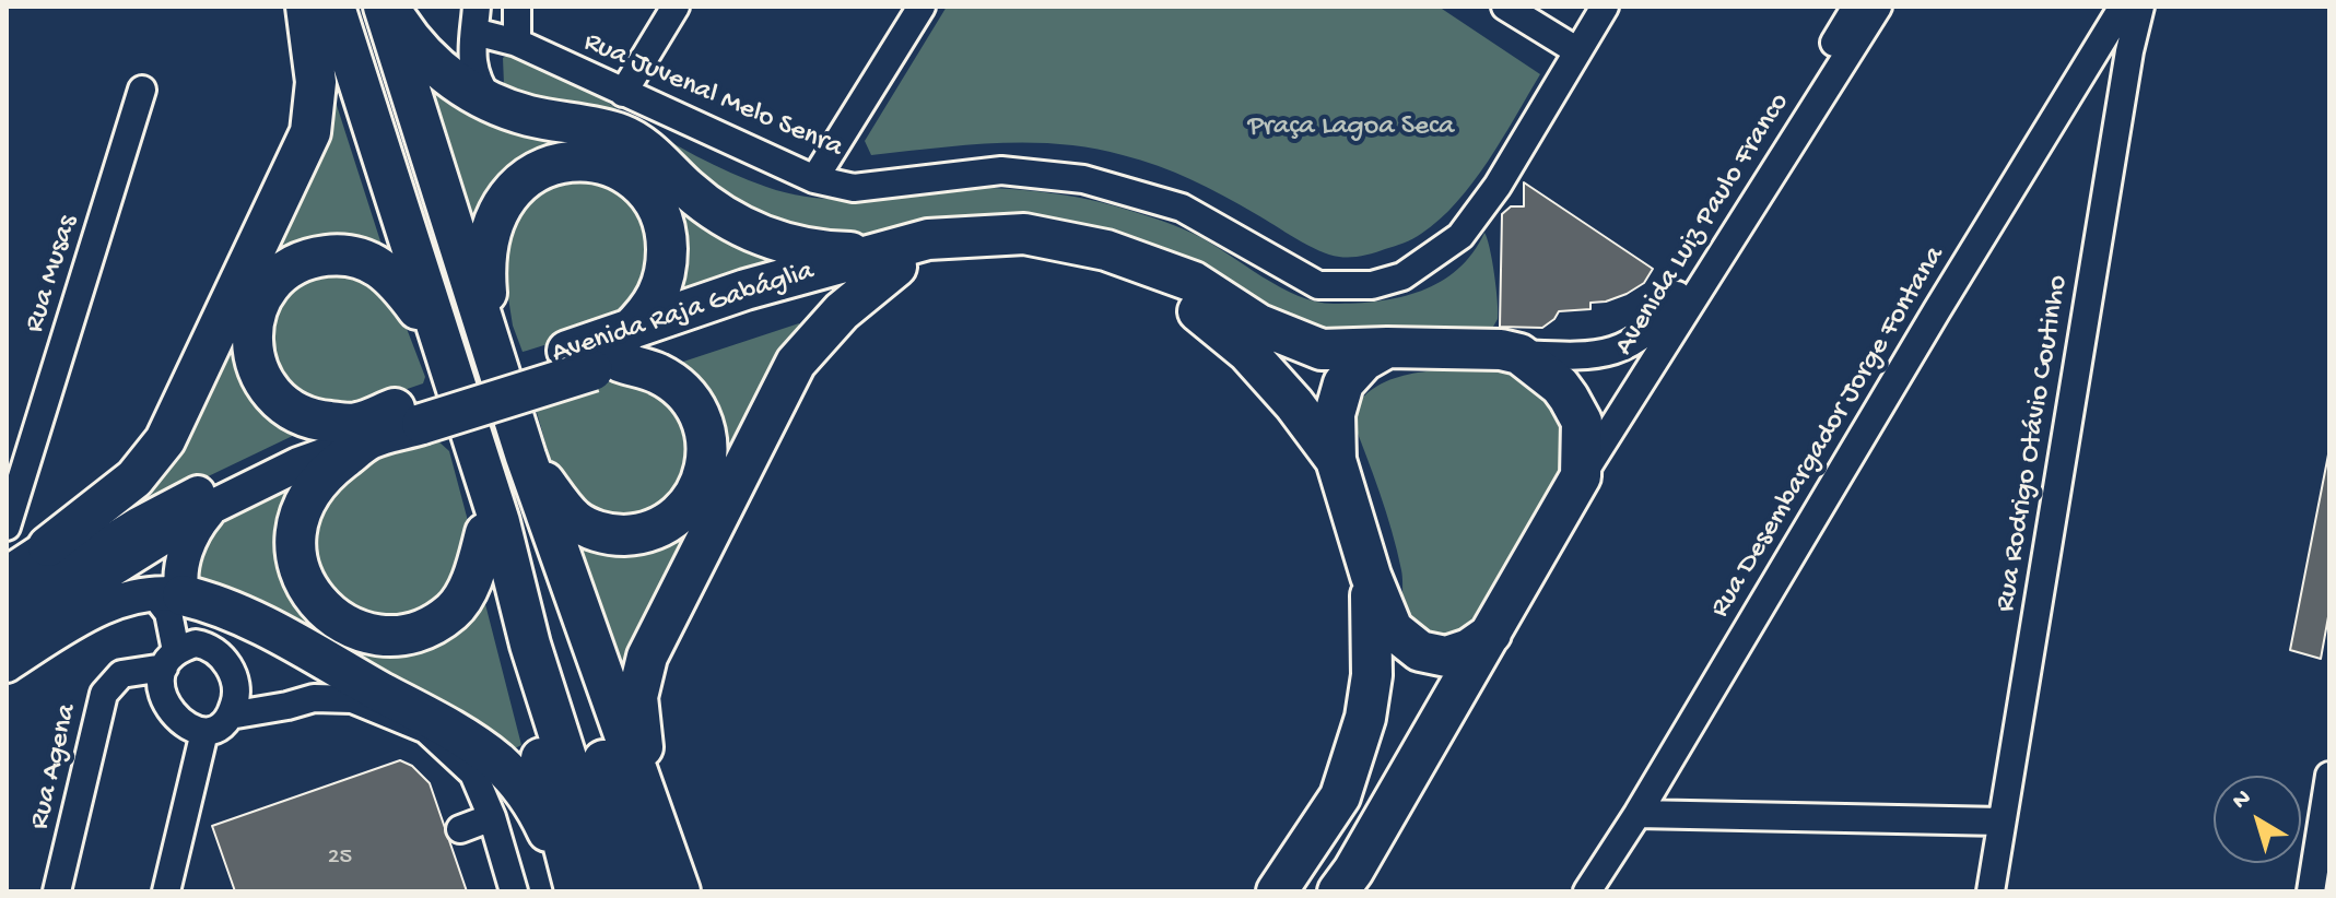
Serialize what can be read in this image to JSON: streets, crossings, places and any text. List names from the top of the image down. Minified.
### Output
{"streets":{"highway":["Avenida Raja Gabáglia"],"street":["Rua Juvenal Melo Senra","Avenida Luiz Paulo Franco","Rua Musas","Rua Desembargador Jorge Fontana","Rua Rodrigo Otávio Coutinho","Rua Agena"]},"crossings":[["Avenida Luiz Paulo Franco","Avenida Raja Gabáglia"]],"parks":["Praça Lagoa Seca"],"house_numbers":["25"],"north":"top left"}
